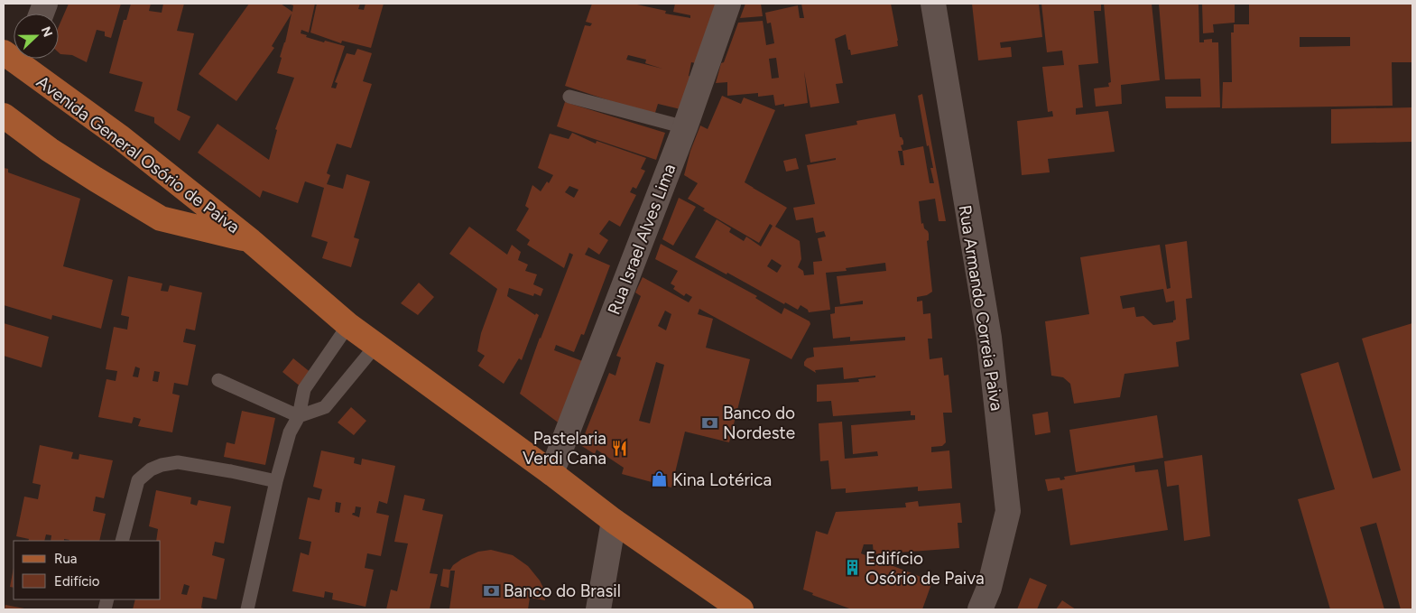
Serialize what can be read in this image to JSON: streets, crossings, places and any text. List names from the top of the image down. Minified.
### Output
{"streets":{"main road":["Avenida General Osório de Paiva"],"street":["Rua Israel Alves Lima","Rua Armando Correia Paiva"]},"crossings":[["Avenida General Osório de Paiva","Rua Israel Alves Lima"]],"places":{"bank":["Banco do Nordeste","Banco do Brasil"],"restaurant":["Pastelaria Verdi Cana"],"shop":["Kina Lotérica"],"building":["Edifício Osório de Paiva"]},"legend":["Rua","Edifício"],"north":"right"}
